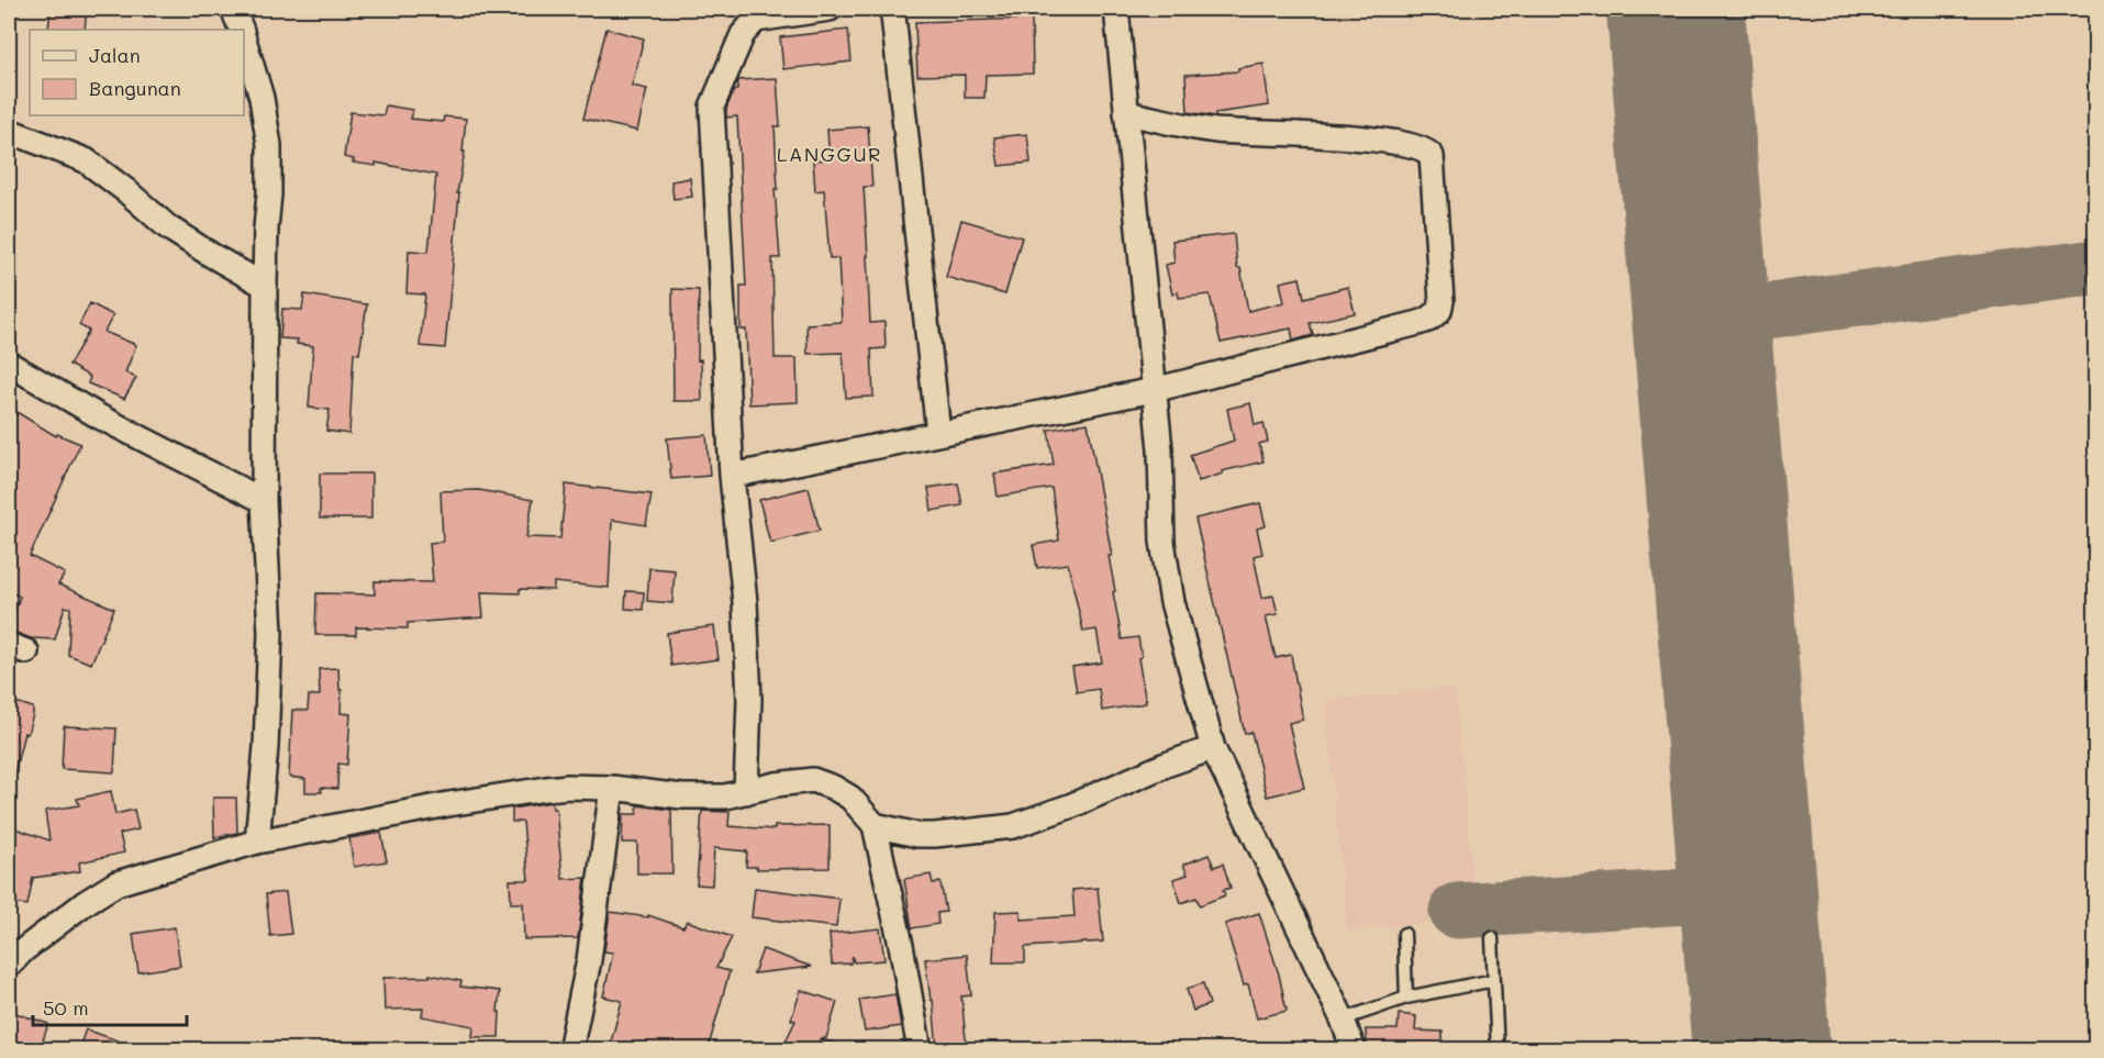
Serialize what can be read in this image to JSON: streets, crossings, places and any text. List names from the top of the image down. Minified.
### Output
{"districts":["LANGGUR"],"legend":["Jalan","Bangunan"],"scale_bar":"50 m"}
